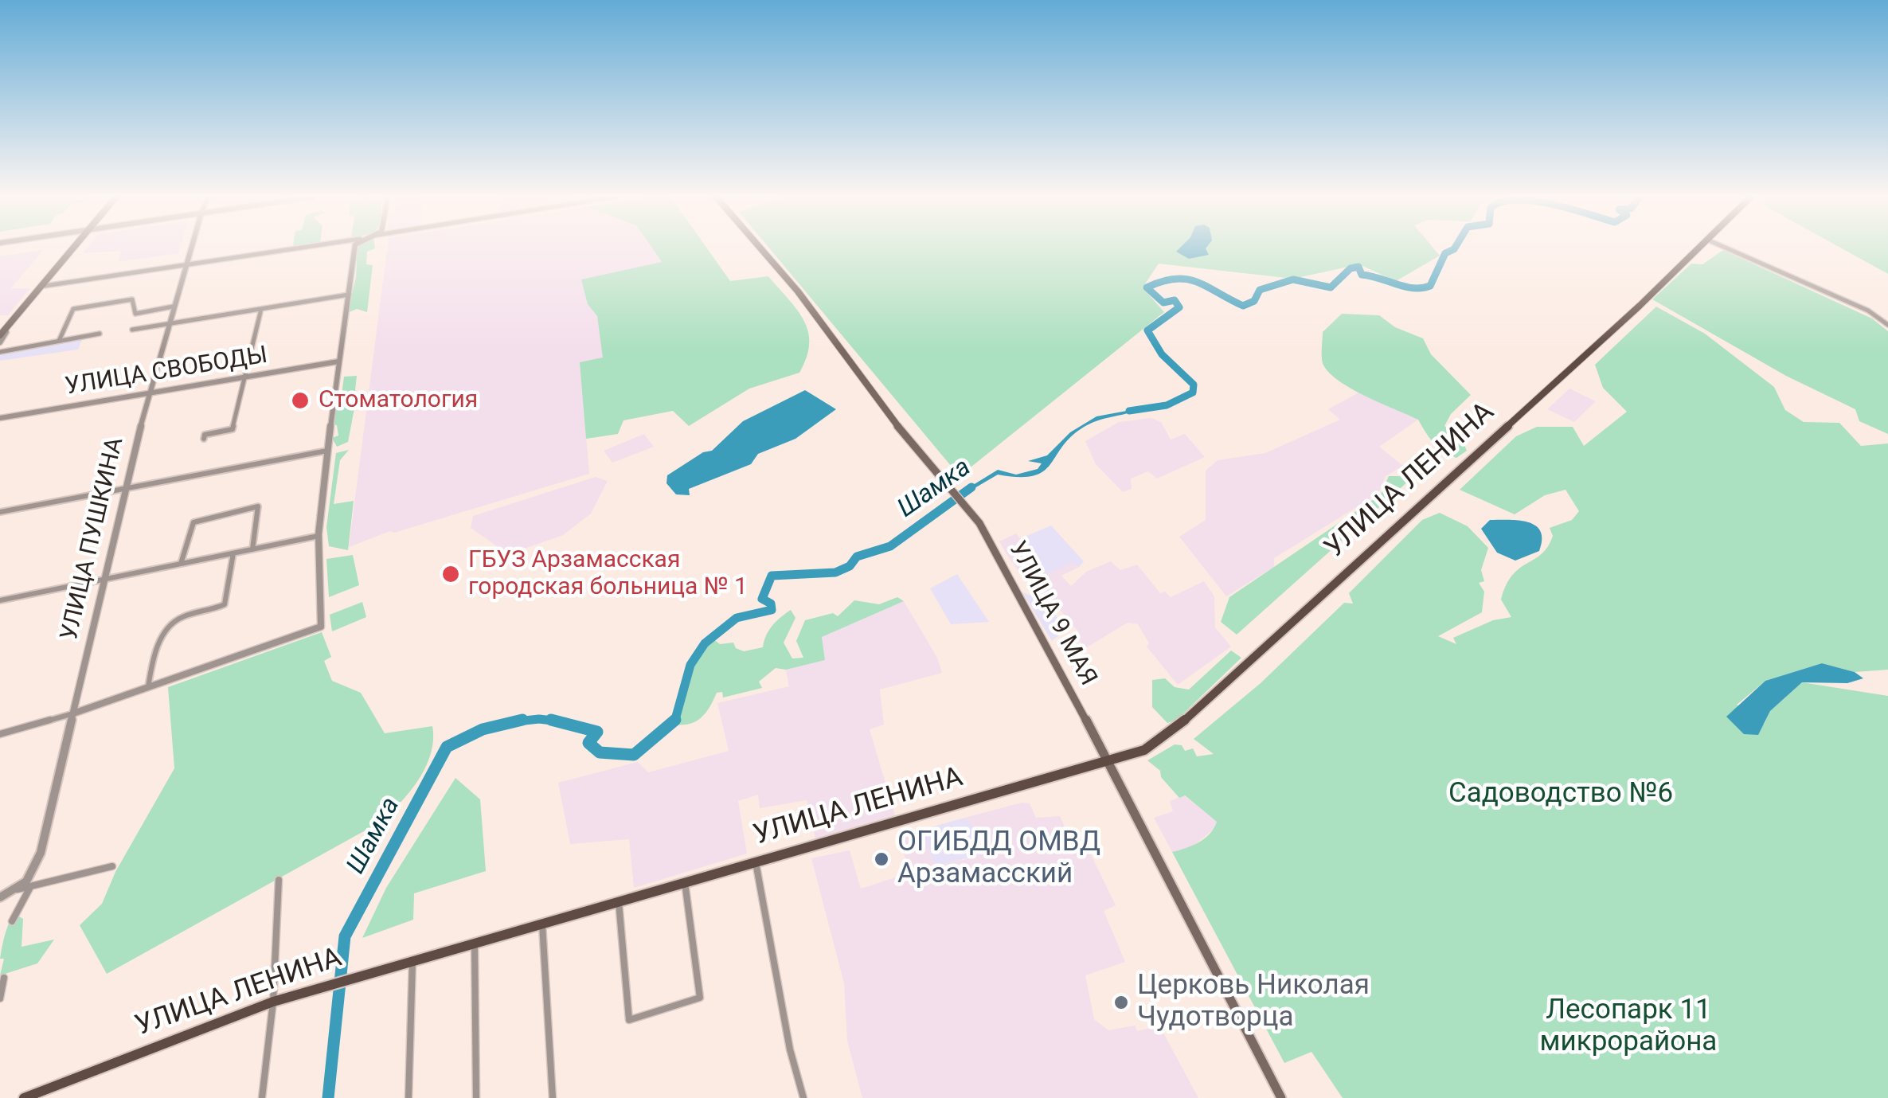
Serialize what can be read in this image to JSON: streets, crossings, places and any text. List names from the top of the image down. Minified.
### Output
{"streets":{"main road":["УЛИЦА ЛЕНИНА","УЛИЦА 9 МАЯ"],"street":["УЛИЦА СВОБОДЫ","УЛИЦА ПУШКИНА"]},"crossings":[["УЛИЦА СВОБОДЫ","УЛИЦА ПУШКИНА"],["УЛИЦА ЛЕНИНА","УЛИЦА 9 МАЯ"]],"water":["Шамка"],"parks":["Садоводство №6","Лесопарк 11 микрорайона"],"places":["Стоматология","ГБУЗ Арзамасская городская больница № 1","ОГИБДД ОМВД Арзамасский","Церковь Николая Чудотворца"]}
